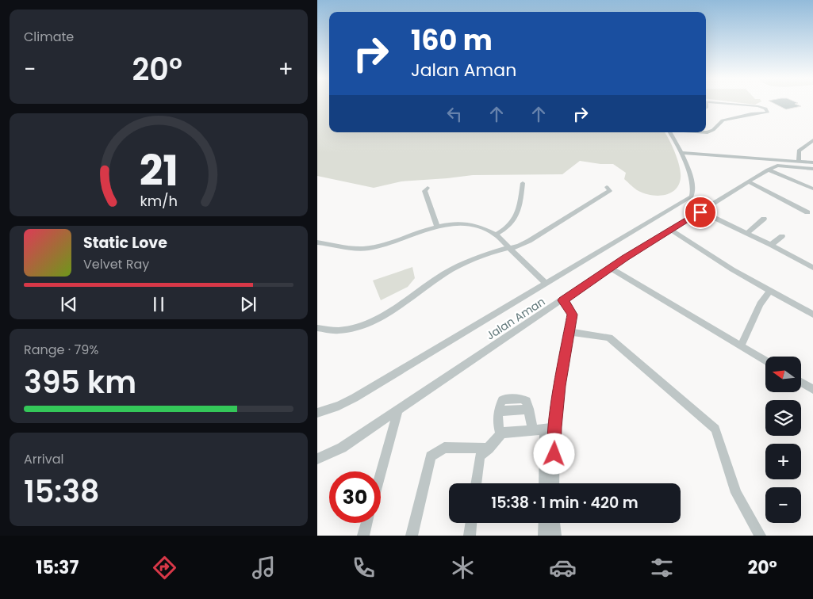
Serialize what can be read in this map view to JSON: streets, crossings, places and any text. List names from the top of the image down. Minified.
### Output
{"streets":{"street":["Jalan Aman"]},"north":"left","page":{"tile":["Climate",["Range · 79%","395 km"],["Arrival","15:38"]],"turn":["160 m","Jalan Aman"],"heat":["−","20°","+"],"song":["Static Love","Velvet Ray"],"map_buttons":["+","−"],"limit":"30","trip":"15:38 · 1 min · 420 m","tabs":["15:37","20°"],"gauge":["21","km/h"]}}
